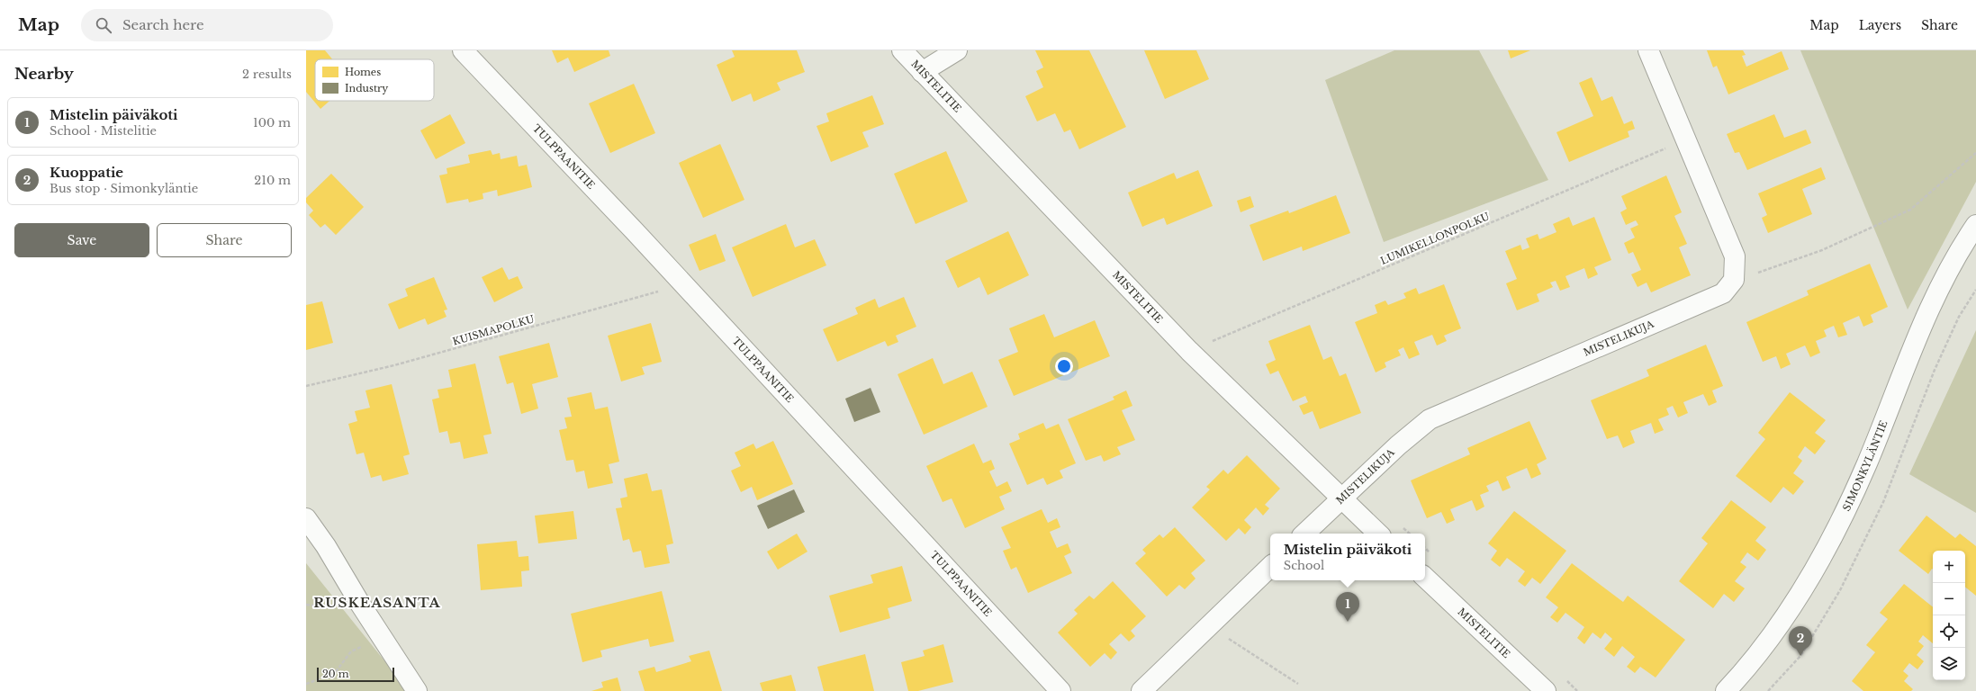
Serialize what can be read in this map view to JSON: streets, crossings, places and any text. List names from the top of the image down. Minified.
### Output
{"streets":{"street":["MISTELITIE","TULPPAANITIE","MISTELIKUJA","SIMONKYLÄNTIE"],"path":["LUMIKELLONPOLKU","KUISMAPOLKU"]},"crossings":[["MISTELITIE","LUMIKELLONPOLKU"],["MISTELITIE","MISTELIKUJA"],["TULPPAANITIE","KUISMAPOLKU"]],"districts":["RUSKEASANTA"],"legend":["Homes","Industry"],"scale_bar":"20 m","page":{"header":"Map","search":"Search here","nav":["Map","Layers","Share"],"heading":["Nearby","2 results"],"list":[{"mark":"1","name":"Mistelin päiväkoti","note":"School · Mistelitie","value":"100 m"},{"mark":"2","name":"Kuoppatie","note":"Bus stop · Simonkyläntie","value":"210 m"}],"buttons":["Save","Share"],"popup":["Mistelin päiväkoti","School"],"map_buttons":["+","−"],"pins":["1","2"],"scale":"20 m"}}
